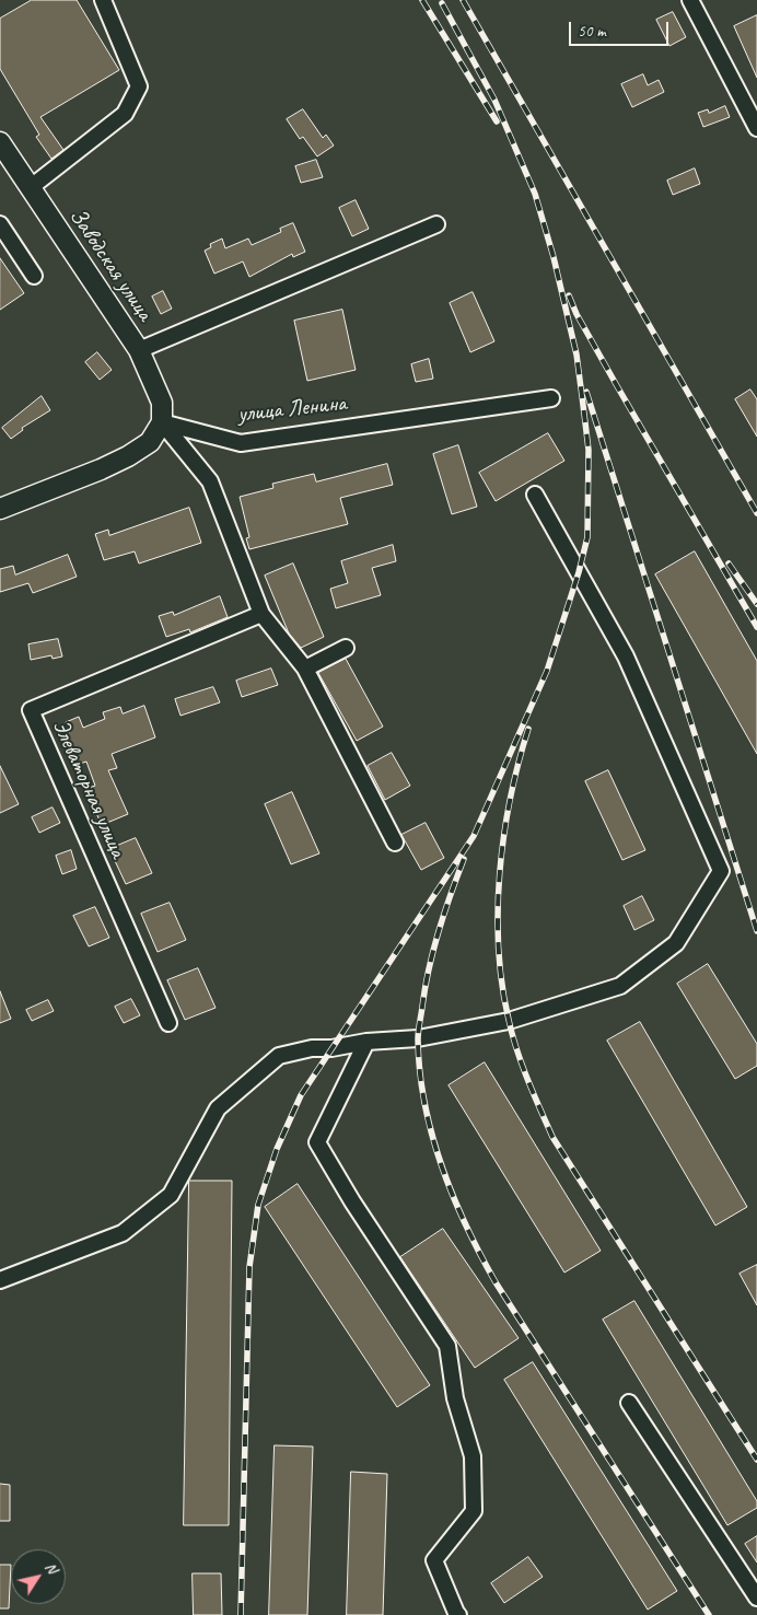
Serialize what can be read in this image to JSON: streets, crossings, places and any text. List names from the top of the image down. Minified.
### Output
{"streets":{"main road":["Заводская улица"],"street":["улица Ленина","Элеваторная улица"]},"crossings":[["Заводская улица","улица Ленина"]],"scale_bar":"50 m","north":"top right"}
